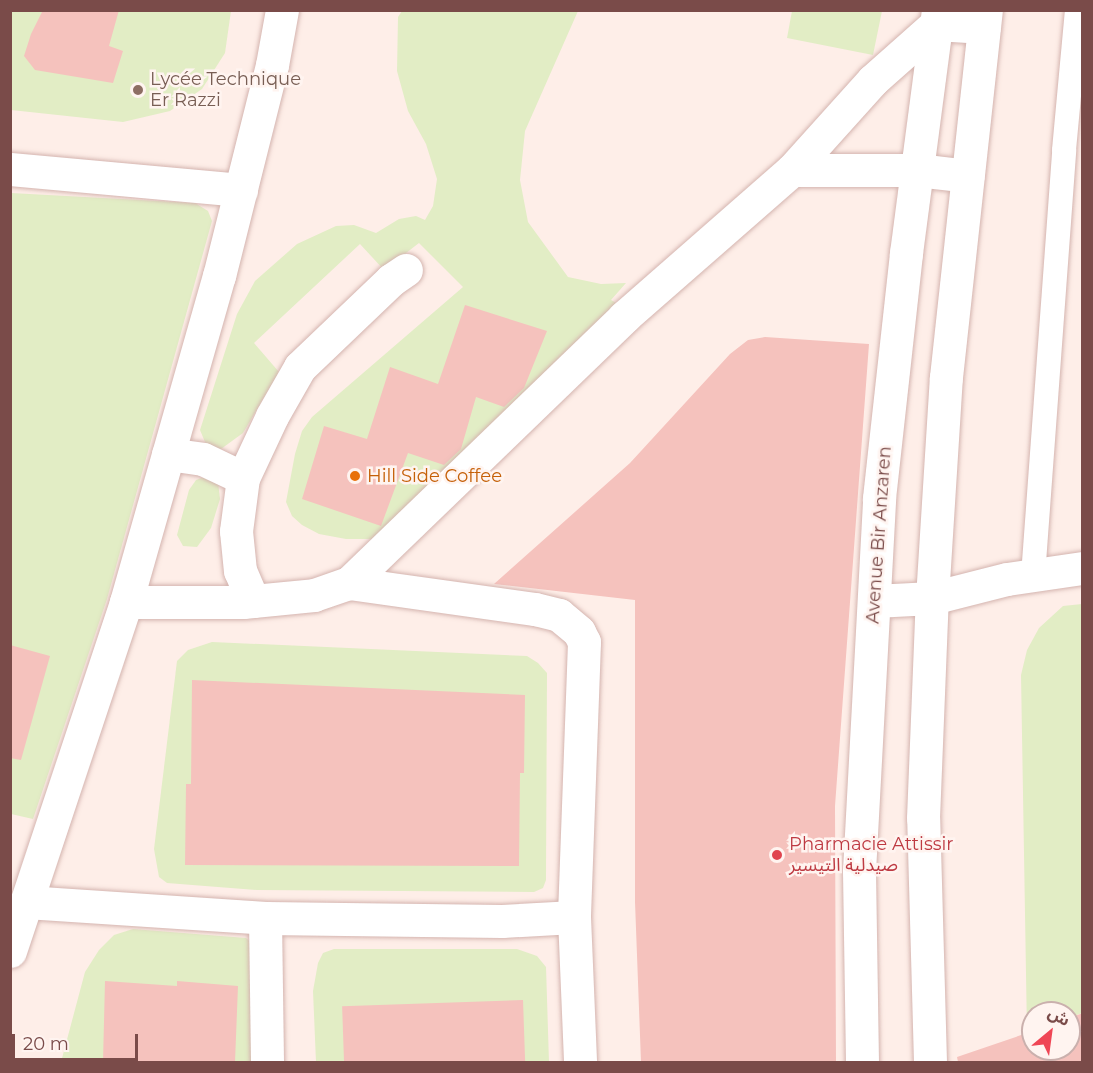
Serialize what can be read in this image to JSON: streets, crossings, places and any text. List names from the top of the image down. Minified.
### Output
{"streets":{"street":["Avenue Bir Anzaren"]},"places":["Lycée Technique Er Razzi","Hill Side Coffee","Pharmacie Attissir صيدلية التيسير"],"scale_bar":"20 m","north":"top right"}
